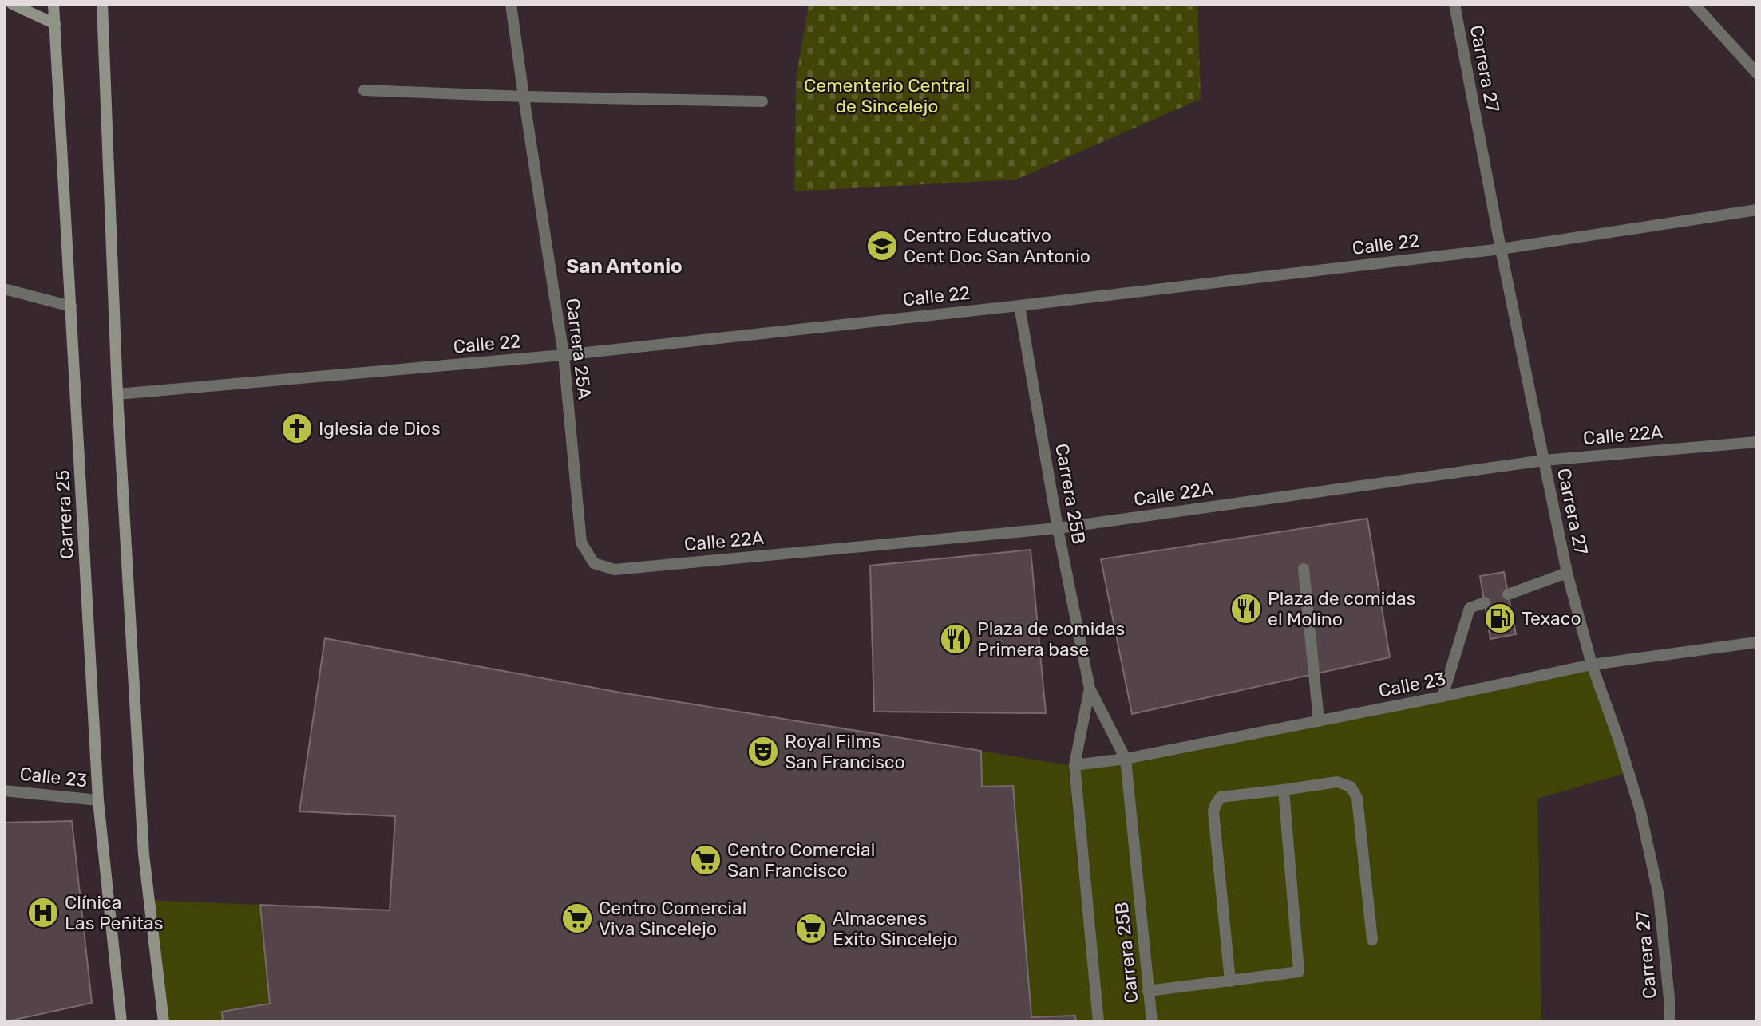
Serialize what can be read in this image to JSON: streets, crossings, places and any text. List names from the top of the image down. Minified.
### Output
{"streets":{"main road":["Carrera 25"],"street":["Carrera 27","Calle 22","Carrera 25A","Calle 22A","Carrera 25B","Calle 23"]},"crossings":[["Carrera 27","Calle 22"],["Carrera 27","Calle 22A"],["Carrera 27","Calle 23"],["Calle 22","Carrera 25A"],["Calle 22","Carrera 25B"],["Carrera 25A","Calle 22A"],["Calle 22A","Carrera 25B"],["Carrera 25B","Calle 23"],["Carrera 25","Calle 23"]],"districts":["San Antonio"],"parks":["Cementerio Central de Sincelejo"],"places":{"school or university":["Centro Educativo Cent Doc San Antonio"],"church":["Iglesia de Dios"],"restaurant":["Plaza de comidas el Molino","Plaza de comidas Primera base"],"fuel station":["Texaco"],"theatre":["Royal Films San Francisco"],"supermarket":["Centro Comercial San Francisco","Centro Comercial Viva Sincelejo","Almacenes Exito Sincelejo"],"hospital":["Clínica Las Peñitas"]}}
